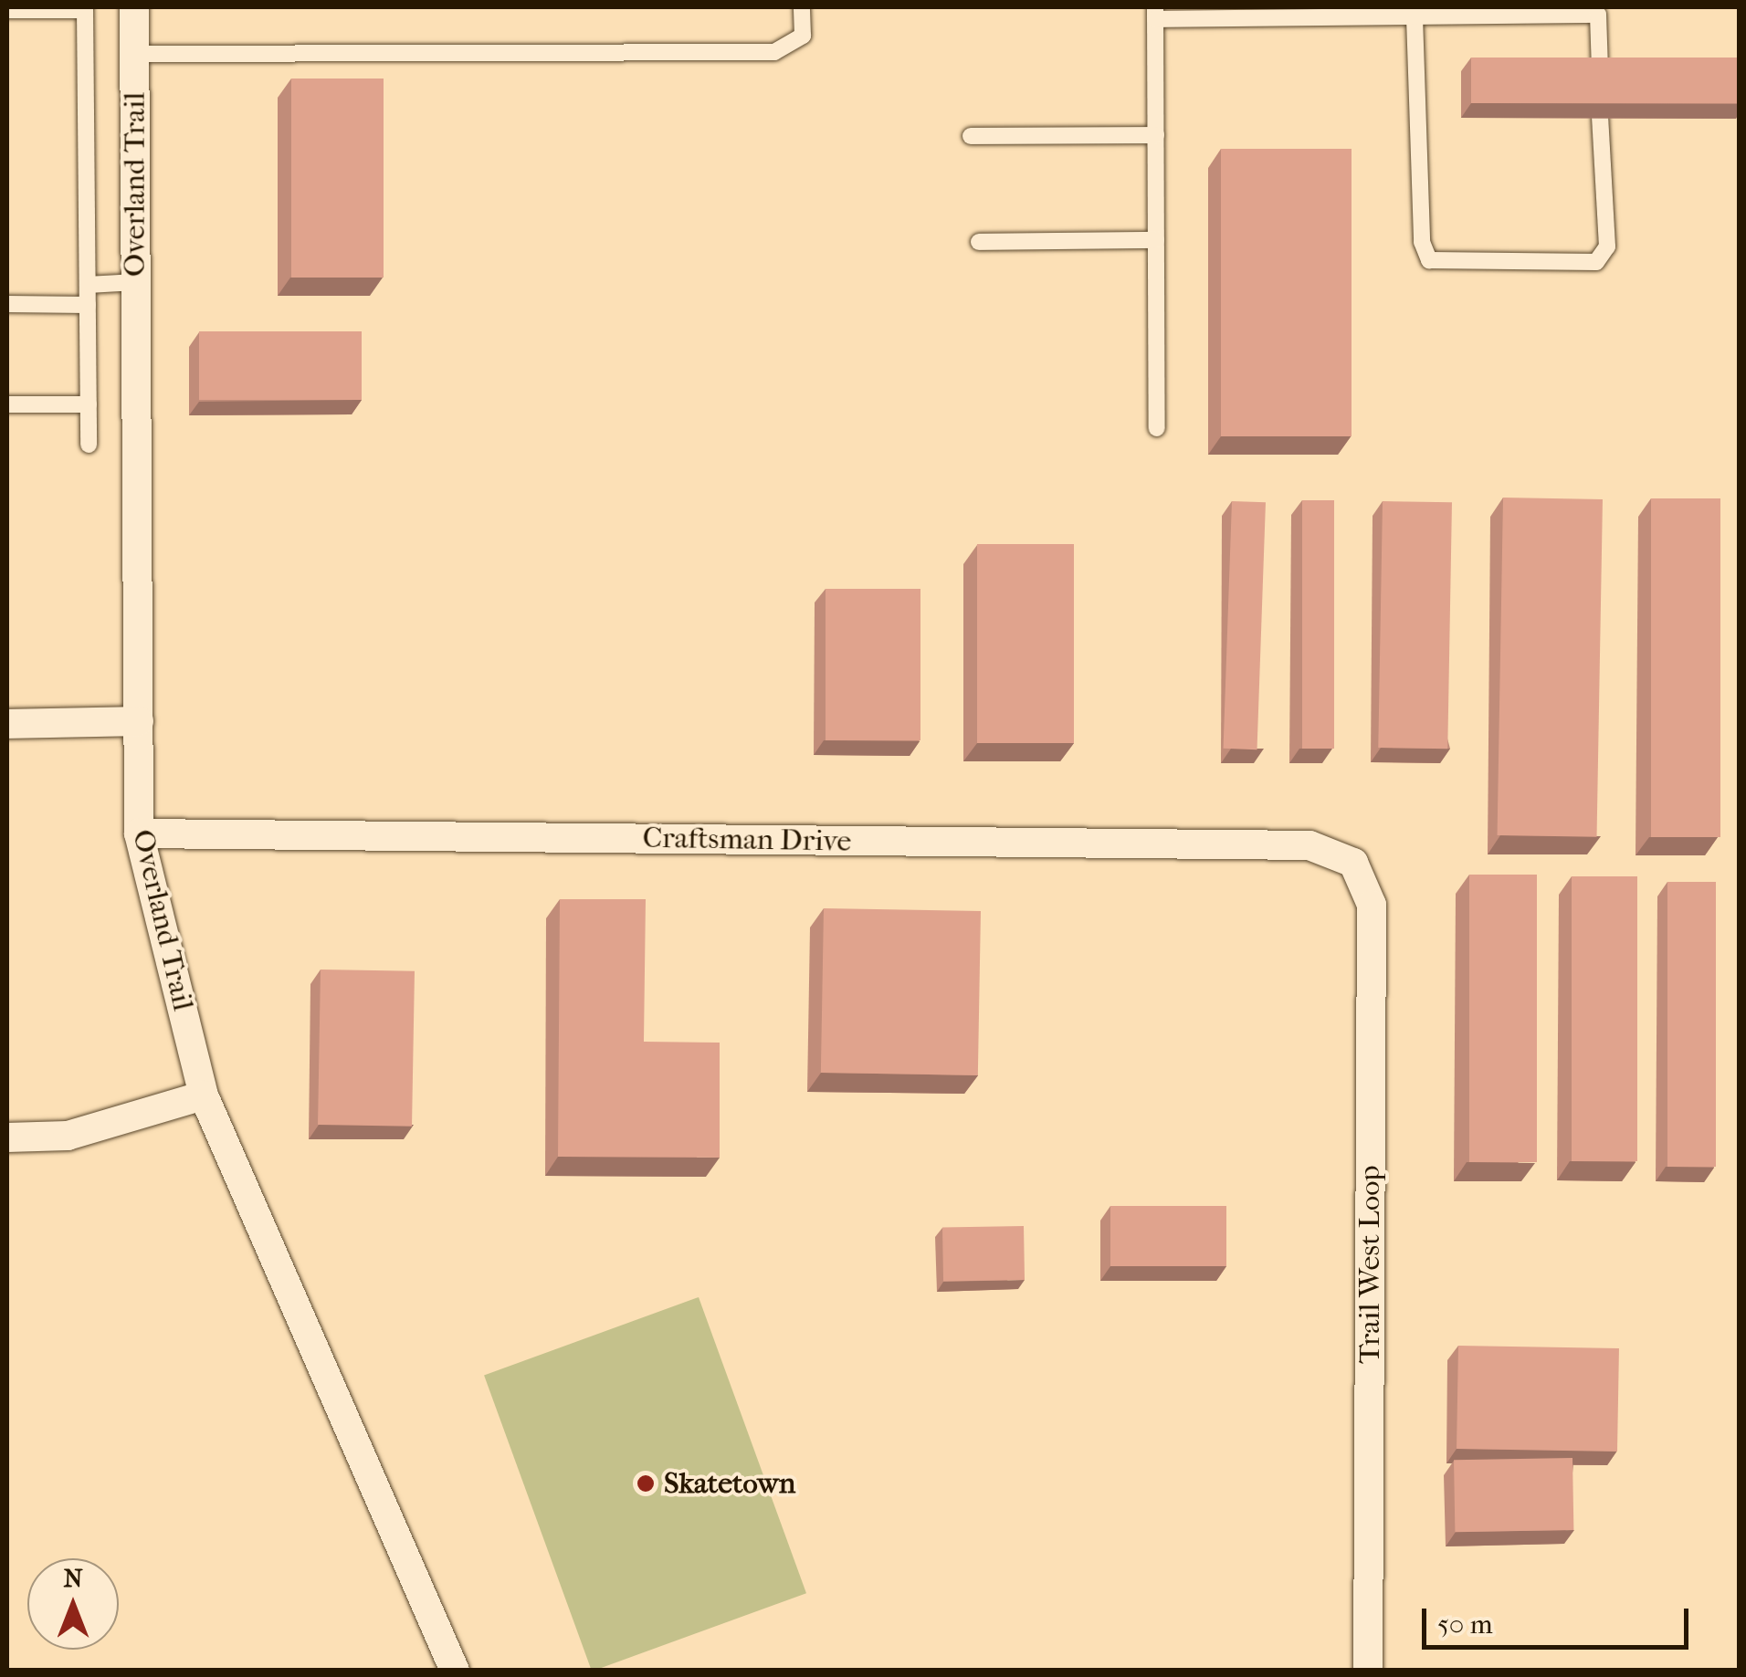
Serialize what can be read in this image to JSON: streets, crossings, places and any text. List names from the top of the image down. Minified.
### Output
{"streets":{"street":["Overland Trail","Craftsman Drive","Trail West Loop"]},"crossings":[["Overland Trail","Craftsman Drive"],["Craftsman Drive","Trail West Loop"]],"places":["Skatetown"],"scale_bar":"50 m","north":"top"}
